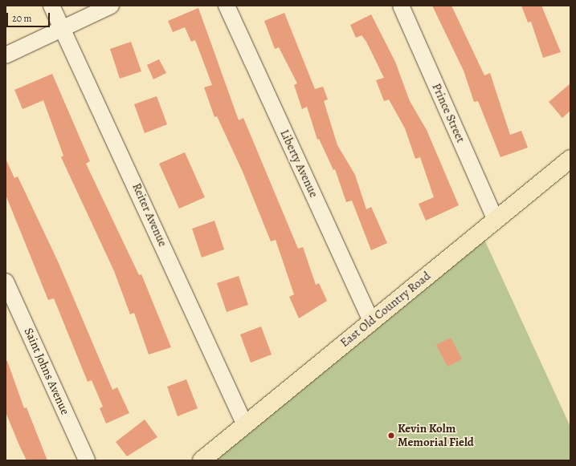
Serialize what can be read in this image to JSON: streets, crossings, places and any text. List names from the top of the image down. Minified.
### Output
{"streets":{"main road":["East Old Country Road"],"street":["Prince Street","Liberty Avenue","Reiter Avenue","Saint Johns Avenue"]},"crossings":[["Prince Street","East Old Country Road"],["Liberty Avenue","East Old Country Road"],["Reiter Avenue","East Old Country Road"]],"places":["Kevin Kolm Memorial Field"],"scale_bar":"20 m"}
